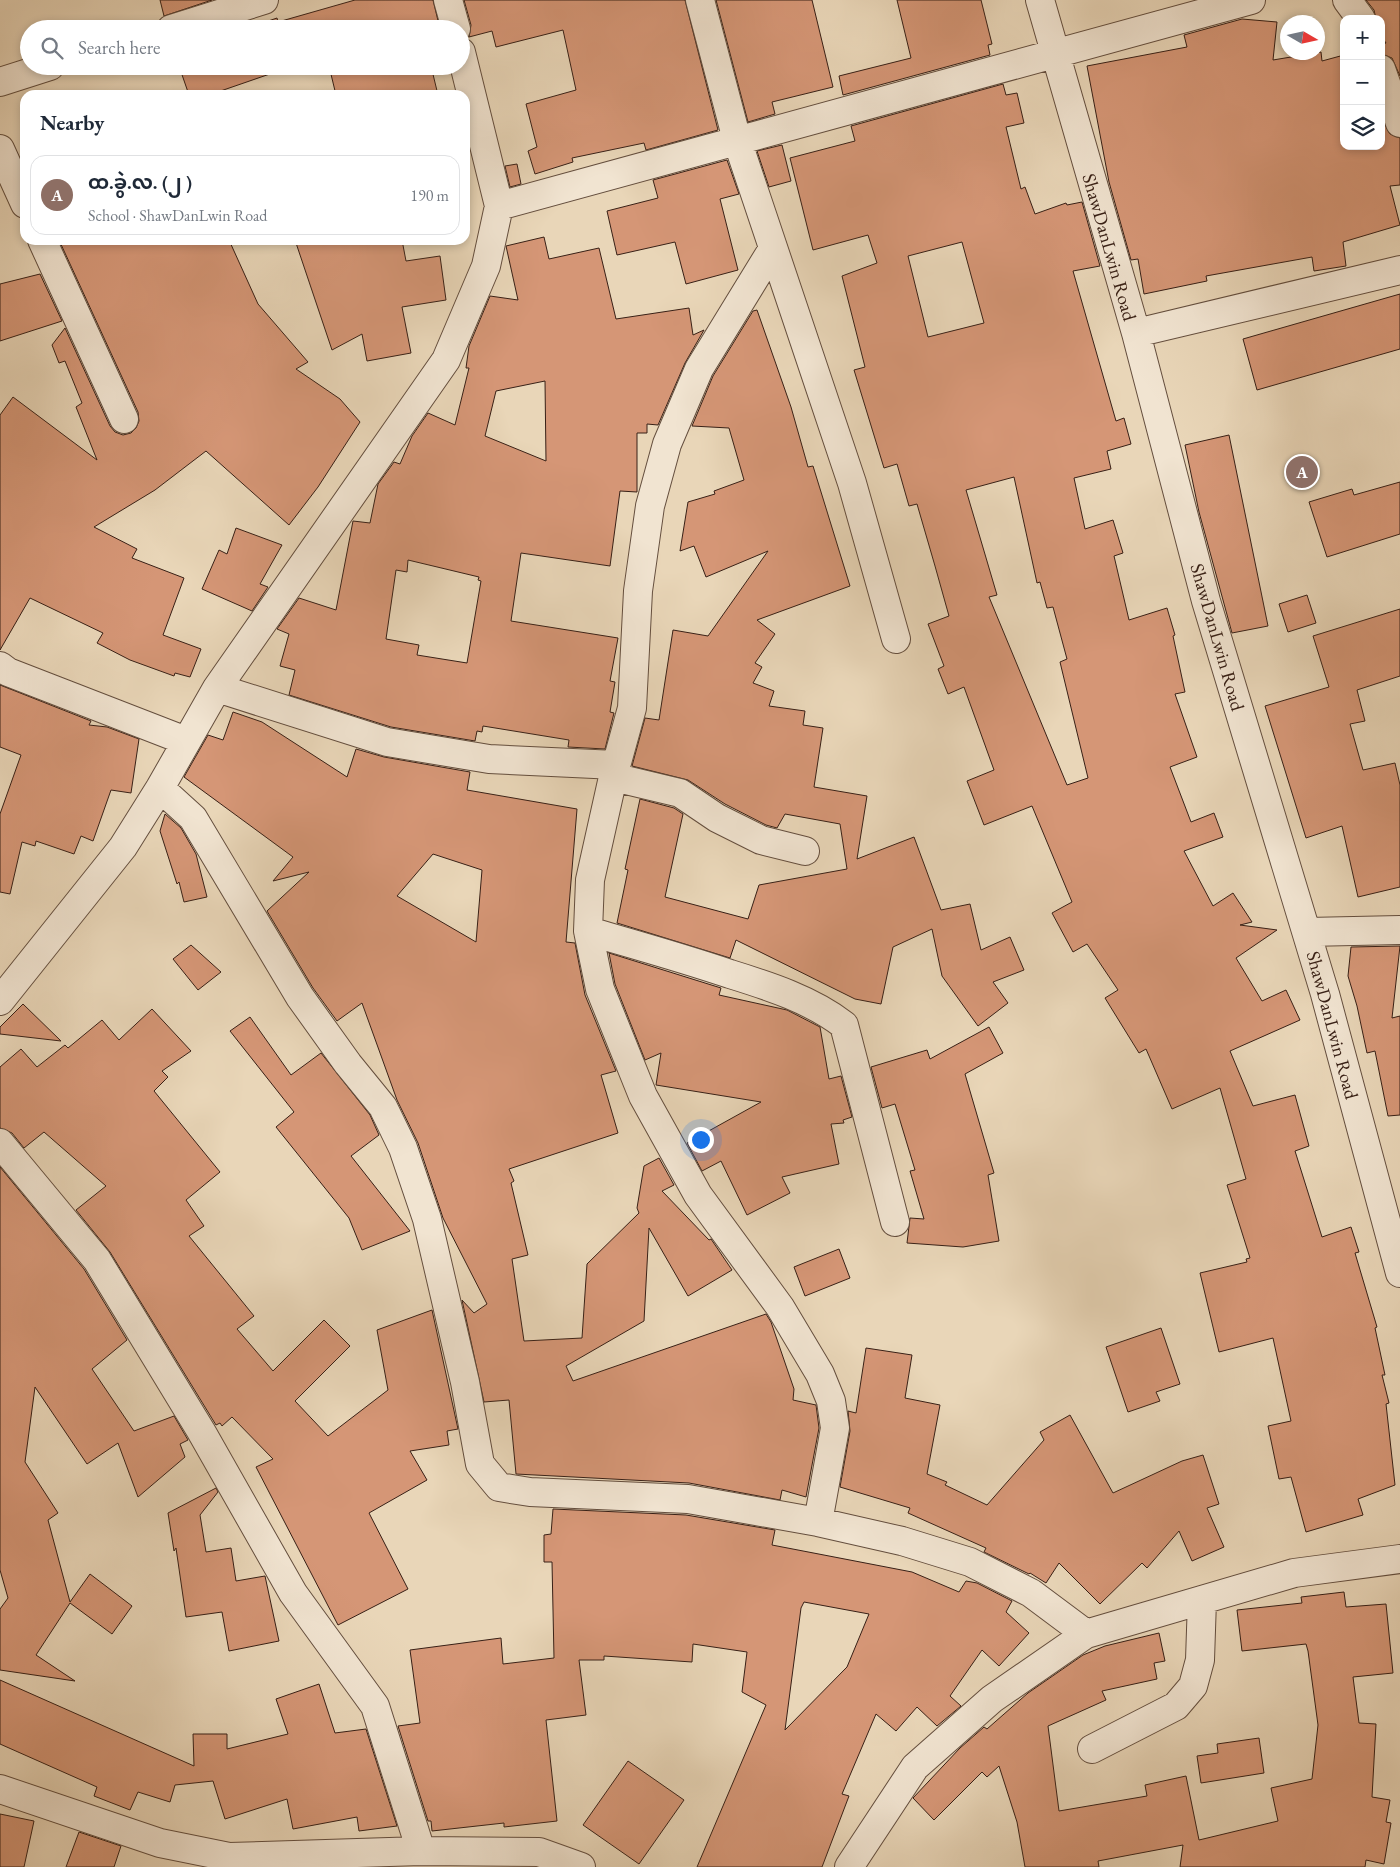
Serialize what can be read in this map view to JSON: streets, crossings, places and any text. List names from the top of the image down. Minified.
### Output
{"streets":{"street":["ShawDanLwin Road"]},"north":"right","page":{"map_buttons":["+","−"],"search":"Search here","heading":"Nearby","list":[{"mark":"A","name":"ထ.ခွဲ.လ. (၂ )","note":"School · ShawDanLwin Road","value":"190 m"}],"pins":"A"}}
